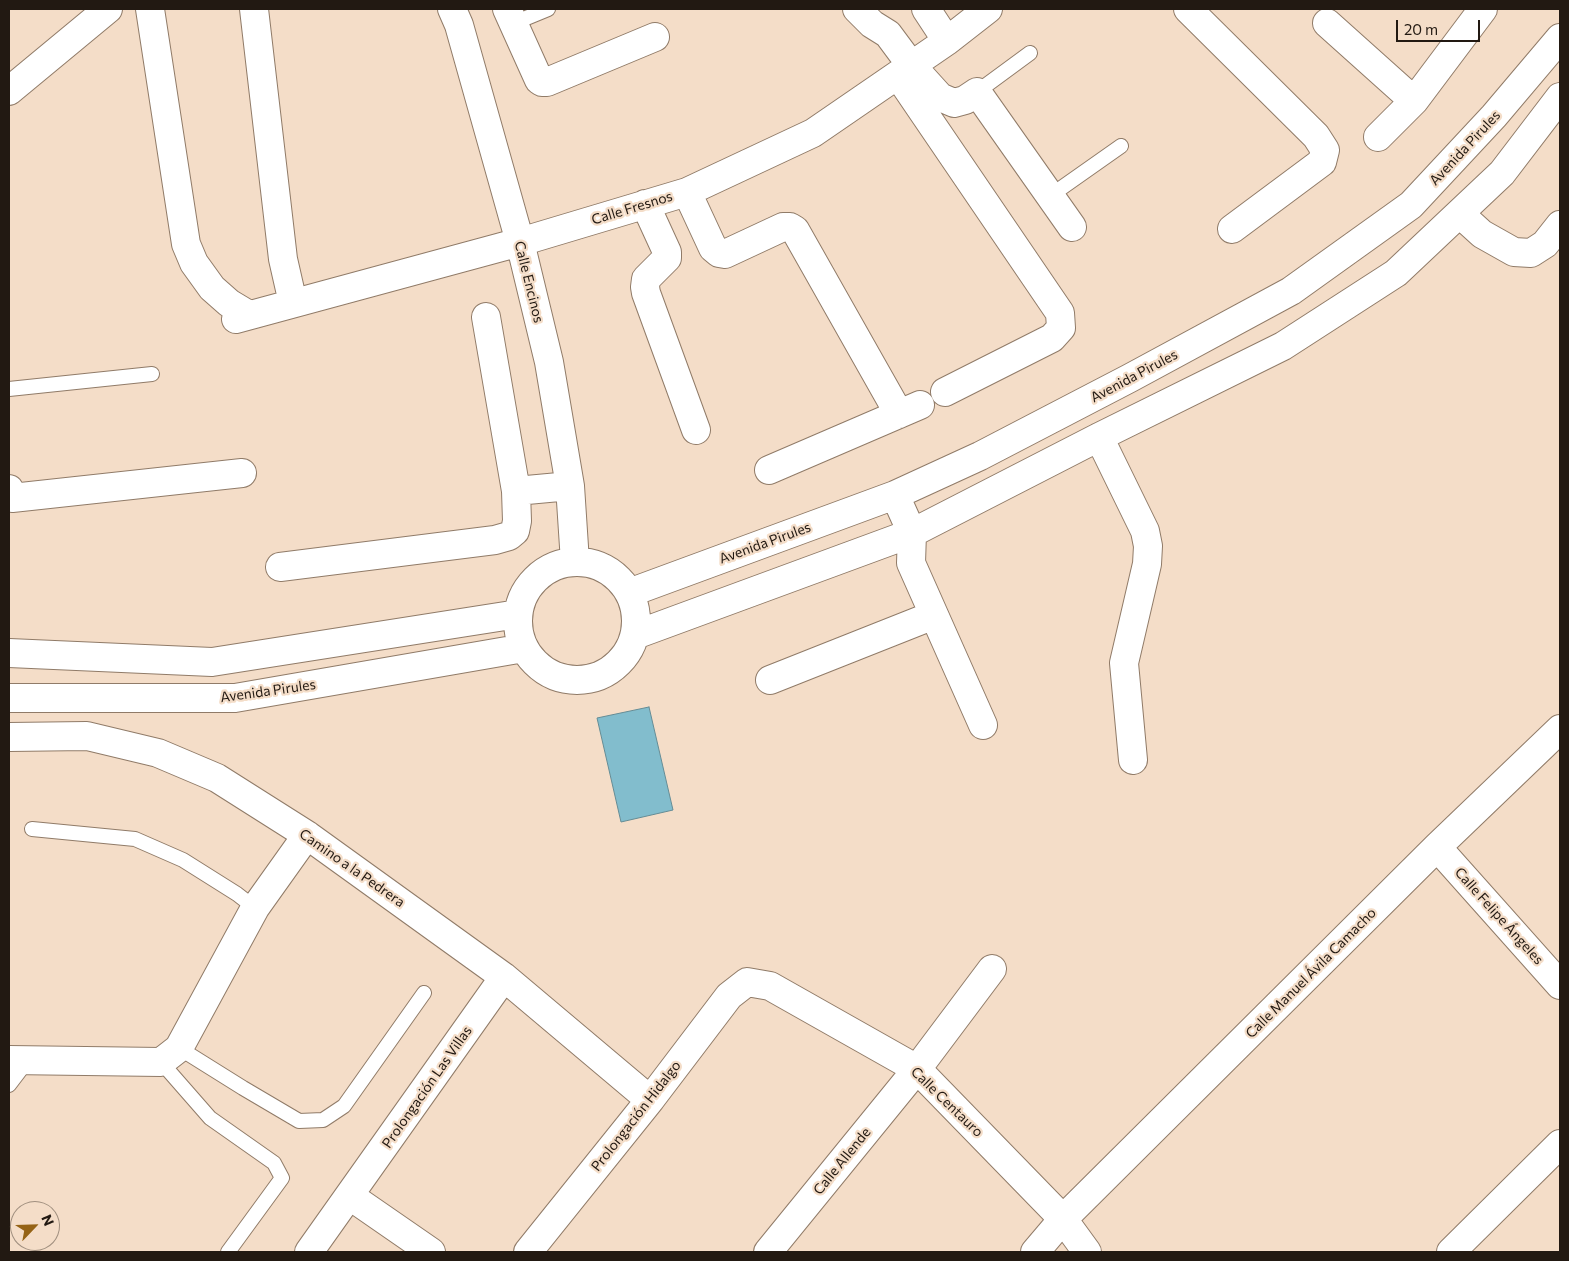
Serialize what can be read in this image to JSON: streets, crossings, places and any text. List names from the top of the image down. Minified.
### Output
{"streets":{"street":["Avenida Pirules","Calle Fresnos","Calle Encinos","Camino a la Pedrera","Calle Felipe Ángeles","Calle Manuel Ávila Camacho","Prolongación Las Villas","Calle Centauro","Prolongación Hidalgo","Calle Allende"]},"crossings":[["Avenida Pirules","Calle Encinos"],["Calle Fresnos","Calle Encinos"],["Camino a la Pedrera","Prolongación Las Villas"],["Camino a la Pedrera","Prolongación Hidalgo"],["Calle Felipe Ángeles","Calle Manuel Ávila Camacho"],["Calle Manuel Ávila Camacho","Calle Centauro"],["Calle Centauro","Prolongación Hidalgo"],["Calle Centauro","Calle Allende"]],"scale_bar":"20 m","north":"top right"}
